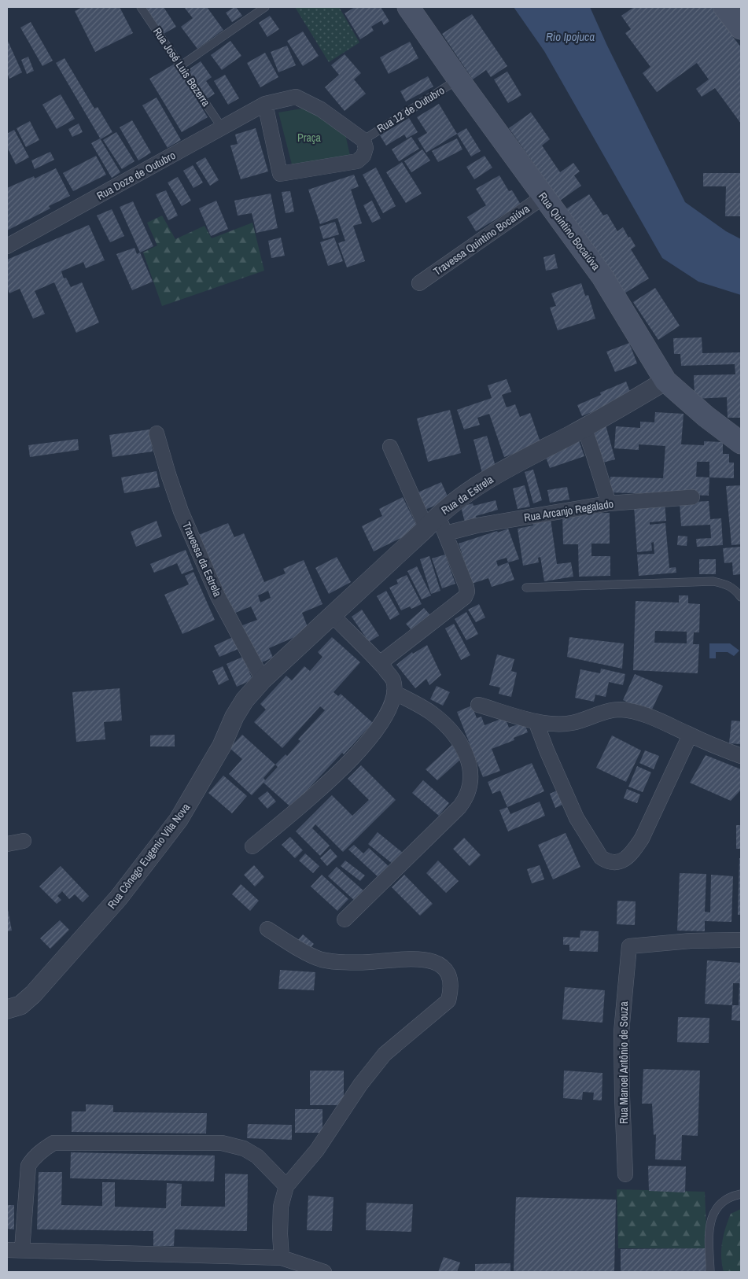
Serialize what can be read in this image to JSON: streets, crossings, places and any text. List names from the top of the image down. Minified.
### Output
{"streets":{"main road":["Rua Quintino Bocaiúva"],"street":["Rua Doze de Outubro","Travessa Quintino Bocaiúva","Rua da Estrela","Rua Arcanjo Regalado","Travessa da Estrela","Rua Cônego Eugenio Vila Nova","Rua Manoel Antônio de Souza"],"lane":["Rua José Luis Bezerra","Rua 12 de Outubro"]},"crossings":[["Rua José Luis Bezerra","Rua Doze de Outubro"],["Rua 12 de Outubro","Rua Doze de Outubro"],["Rua 12 de Outubro","Rua Quintino Bocaiúva"],["Rua Quintino Bocaiúva","Travessa Quintino Bocaiúva"],["Rua Quintino Bocaiúva","Rua da Estrela"],["Rua da Estrela","Travessa da Estrela"],["Rua da Estrela","Rua Cônego Eugenio Vila Nova"],["Travessa da Estrela","Rua Cônego Eugenio Vila Nova"]],"water":["Rio Ipojuca"],"parks":["Praça"]}
